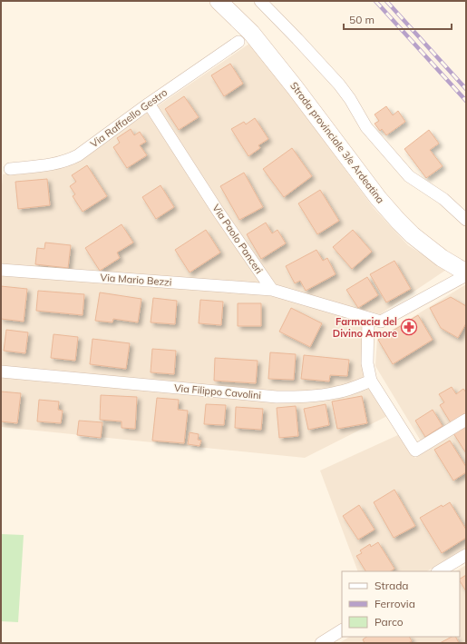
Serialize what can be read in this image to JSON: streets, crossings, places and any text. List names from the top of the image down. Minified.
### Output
{"streets":{"main road":["Strada provinciale 3/e Ardeatina"],"street":["Via Raffaello Gestro","Via Paolo Panceri","Via Mario Bezzi","Via Filippo Cavolini"]},"crossings":[["Via Raffaello Gestro","Via Paolo Panceri"],["Via Paolo Panceri","Via Mario Bezzi"]],"places":{"pharmacy":["Farmacia del Divino Amore"]},"legend":["Strada","Ferrovia","Parco"],"scale_bar":"50 m"}
